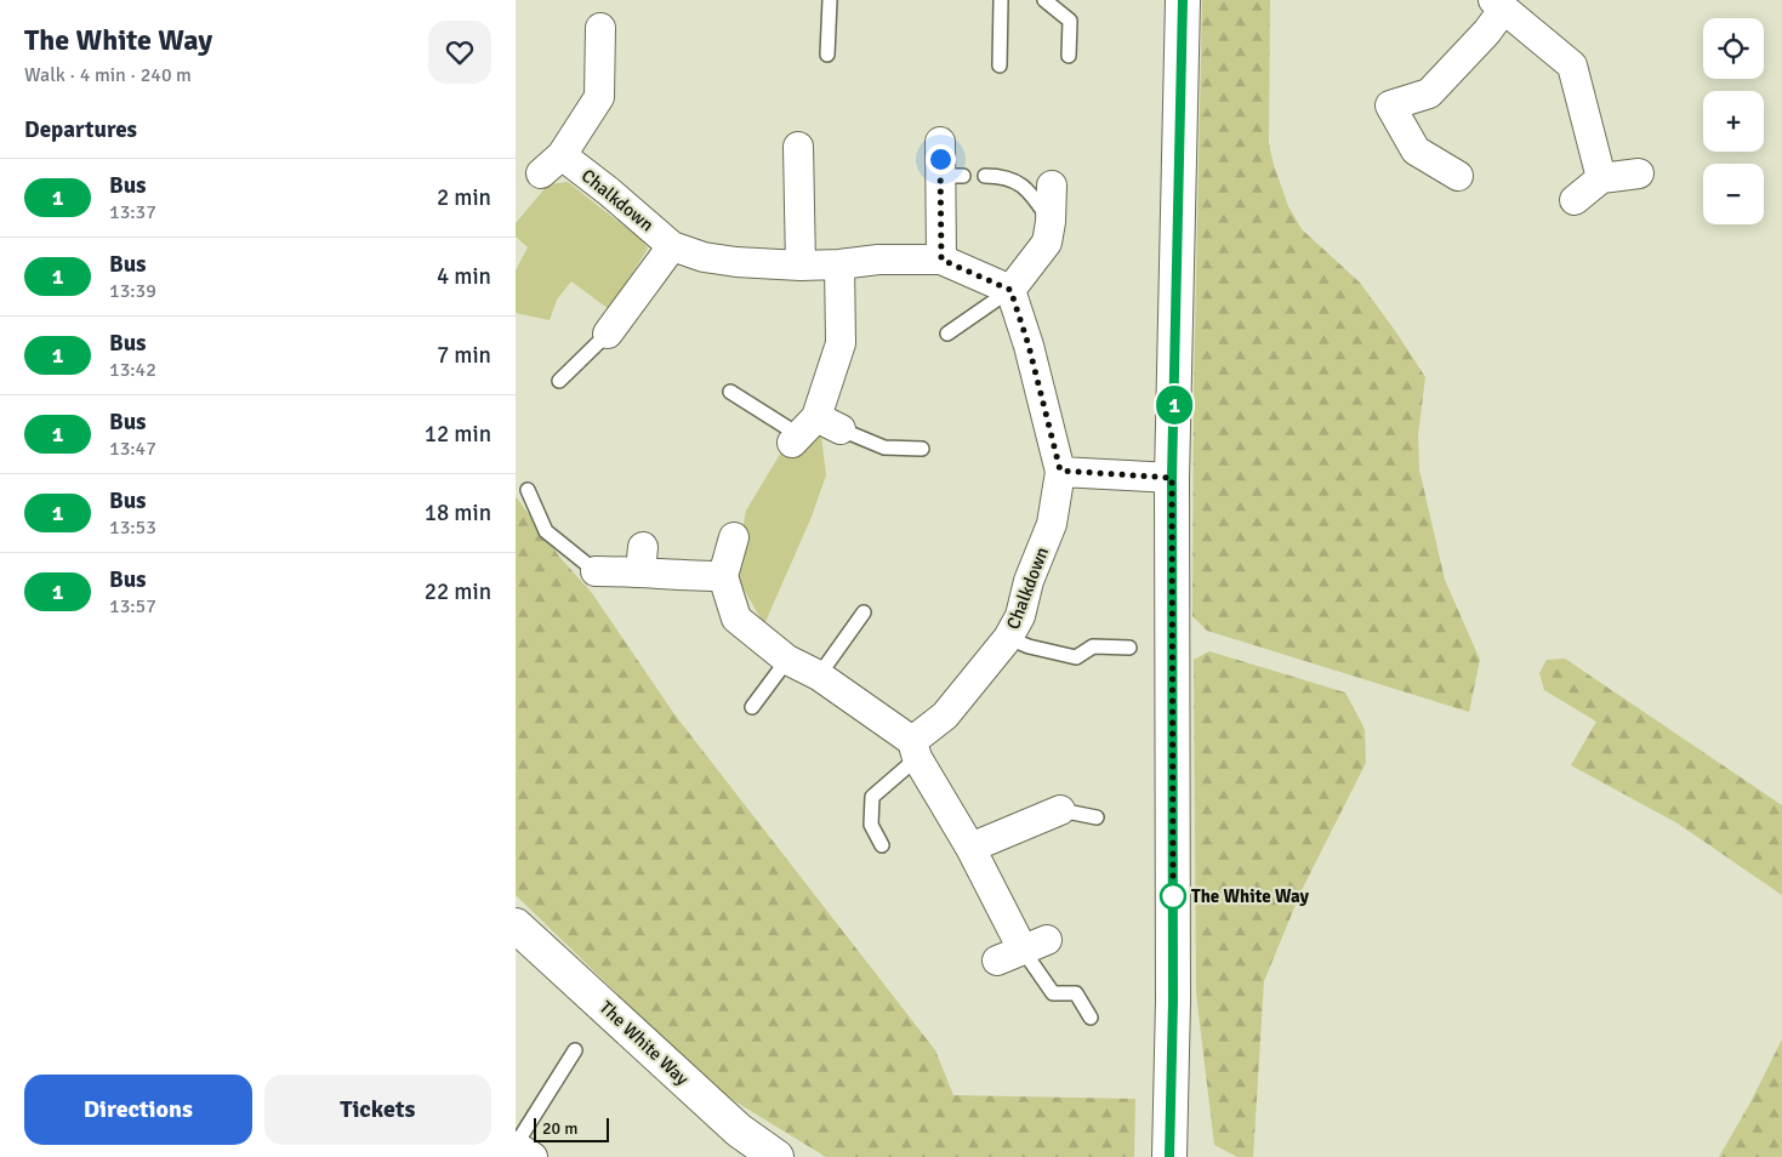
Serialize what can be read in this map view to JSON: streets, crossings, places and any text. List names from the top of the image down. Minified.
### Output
{"streets":{"street":["Chalkdown","The White Way"]},"places":["The White Way"],"lines":["bus line 1"],"scale_bar":"20 m","page":{"heading":[["The White Way","Walk · 4 min · 240 m"],"Departures"],"on_map":"1","map_buttons":["+","−"],"list":[{"mark":"1","name":"Bus","note":"13:37","value":"2 min"},{"mark":"1","name":"Bus","note":"13:39","value":"4 min"},{"mark":"1","name":"Bus","note":"13:42","value":"7 min"},{"mark":"1","name":"Bus","note":"13:47","value":"12 min"},{"mark":"1","name":"Bus","note":"13:53","value":"18 min"},{"mark":"1","name":"Bus","note":"13:57","value":"22 min"}],"buttons":["Directions","Tickets"],"scale":"20 m"}}
